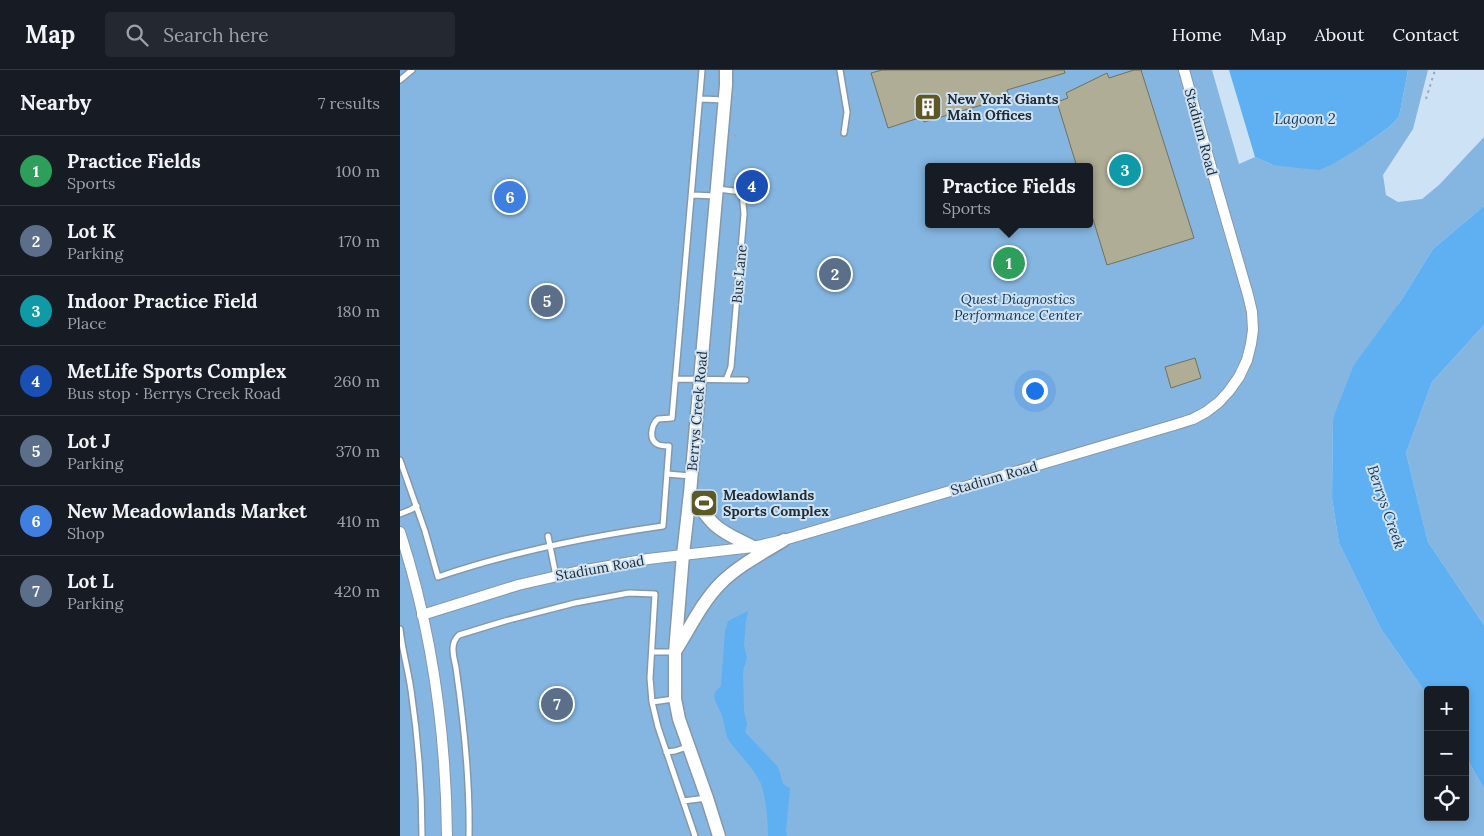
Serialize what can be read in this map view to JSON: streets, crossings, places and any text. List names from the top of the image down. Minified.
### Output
{"streets":{"street":["Stadium Road","Berrys Creek Road"],"lane":["Bus Lane"]},"crossings":[["Stadium Road","Berrys Creek Road"],["Bus Lane","Berrys Creek Road"]],"water":["Lagoon 2","Berrys Creek"],"parks":["Quest Diagnostics Performance Center"],"places":{"building":["New York Giants Main Offices"],"sports":["Meadowlands Sports Complex"]},"page":{"header":"Map","search":"Search here","nav":["Home","Map","About","Contact"],"heading":["Nearby","7 results"],"list":[{"mark":"1","name":"Practice Fields","note":"Sports","value":"100 m"},{"mark":"2","name":"Lot K","note":"Parking","value":"170 m"},{"mark":"3","name":"Indoor Practice Field","note":"Place","value":"180 m"},{"mark":"4","name":"MetLife Sports Complex","note":"Bus stop · Berrys Creek Road","value":"260 m"},{"mark":"5","name":"Lot J","note":"Parking","value":"370 m"},{"mark":"6","name":"New Meadowlands Market","note":"Shop","value":"410 m"},{"mark":"7","name":"Lot L","note":"Parking","value":"420 m"}],"pins":["3","4","6","1","2","5","7"],"popup":["Practice Fields","Sports"],"map_buttons":["+","−"]}}
